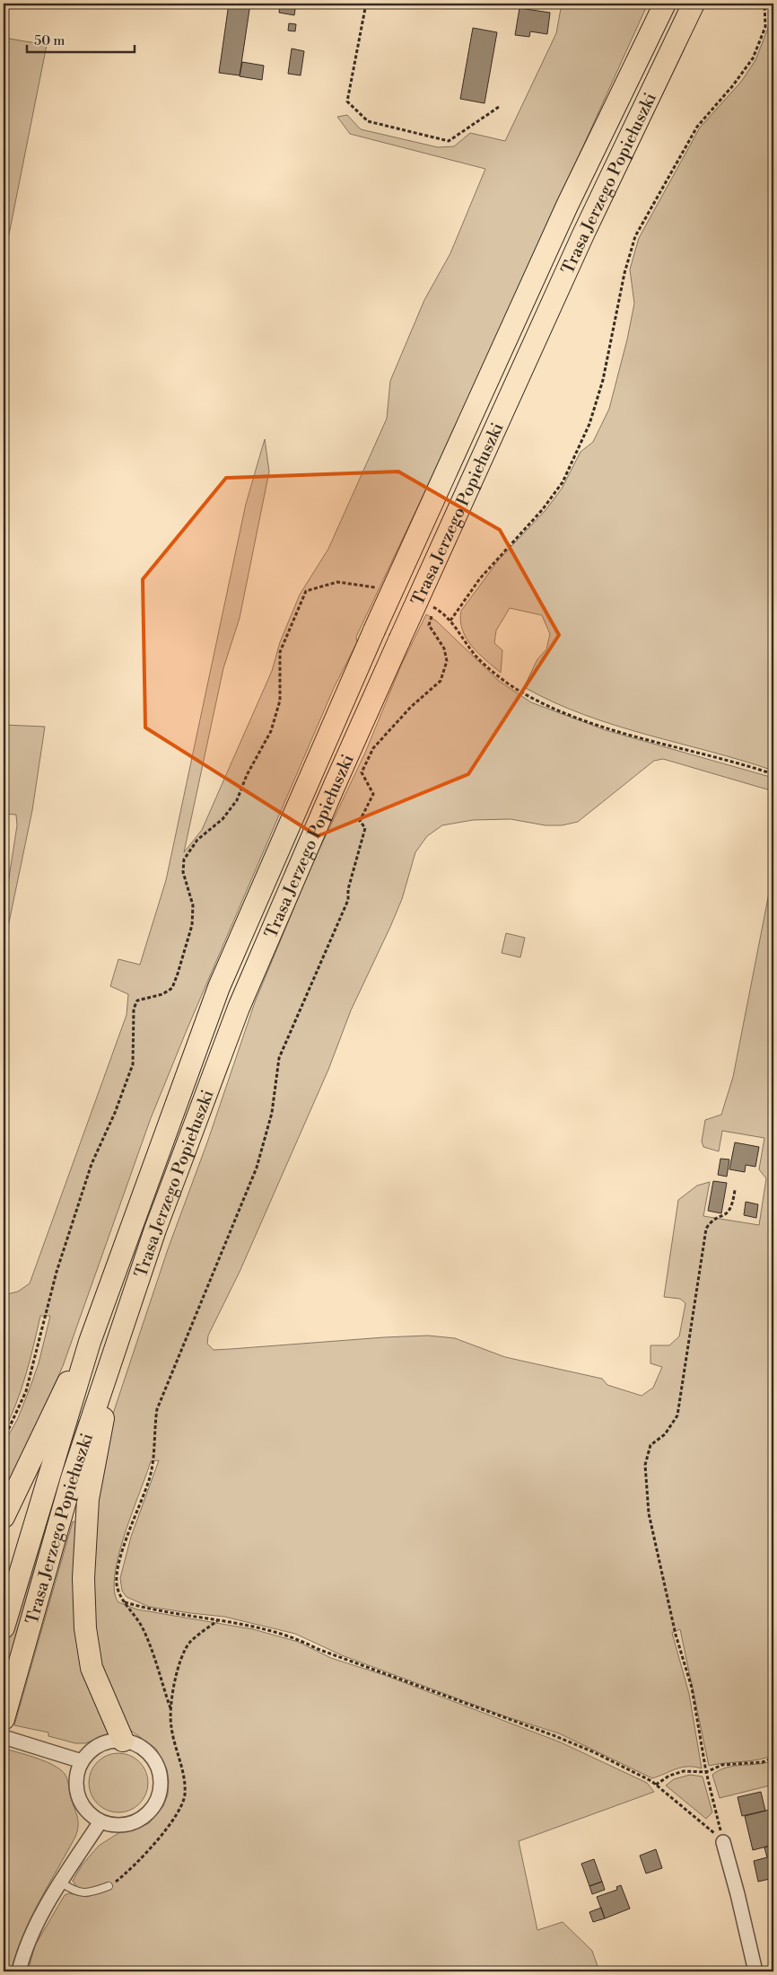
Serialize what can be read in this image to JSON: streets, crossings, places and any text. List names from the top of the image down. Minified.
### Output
{"streets":{"main road":["Trasa Jerzego Popiełuszki"]},"scale_bar":"50 m"}
